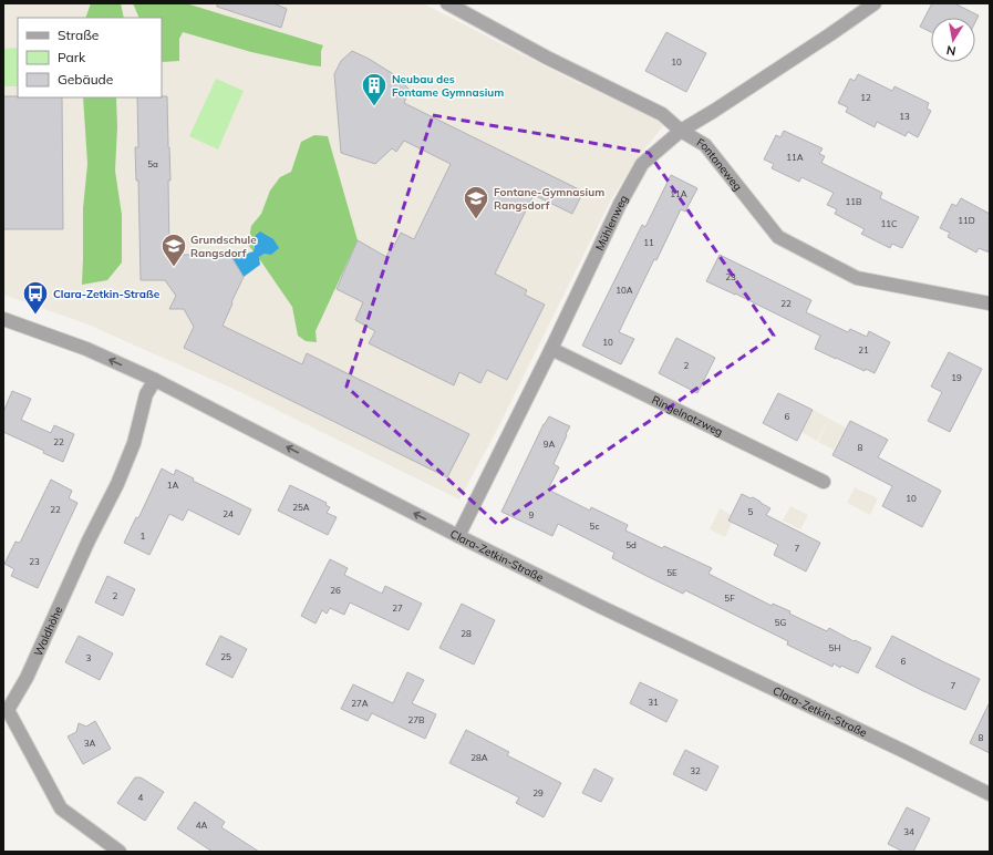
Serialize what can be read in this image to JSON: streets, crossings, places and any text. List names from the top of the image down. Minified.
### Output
{"streets":{"street":["Fontaneweg","Mühlenweg","Ringelnatzweg","Clara-Zetkin-Straße","Waldhöhe"]},"crossings":[["Fontaneweg","Mühlenweg"],["Mühlenweg","Ringelnatzweg"],["Mühlenweg","Clara-Zetkin-Straße"],["Clara-Zetkin-Straße","Waldhöhe"]],"one_way":["Clara-Zetkin-Straße"],"places":{"building":["Neubau des Fontame Gymnasium"],"school or university":["Fontane-Gymnasium Rangsdorf","Grundschule Rangsdorf"],"bus stop":["Clara-Zetkin-Straße"]},"house_numbers":["10","12","13","11A","5a","11A","11B","11D","11C","11","23","10A","22","10","21","2","19","6","22","9A","8","1A","10","25A","22","5","24","9","5c","1","5d","7","23","5E","26","2","5F","27","5G","28","5H","25","3","6","7","31","27A","27B","8","3A","28A","32","29","4","4A","34"],"legend":["Straße","Park","Gebäude"],"north":"bottom"}
